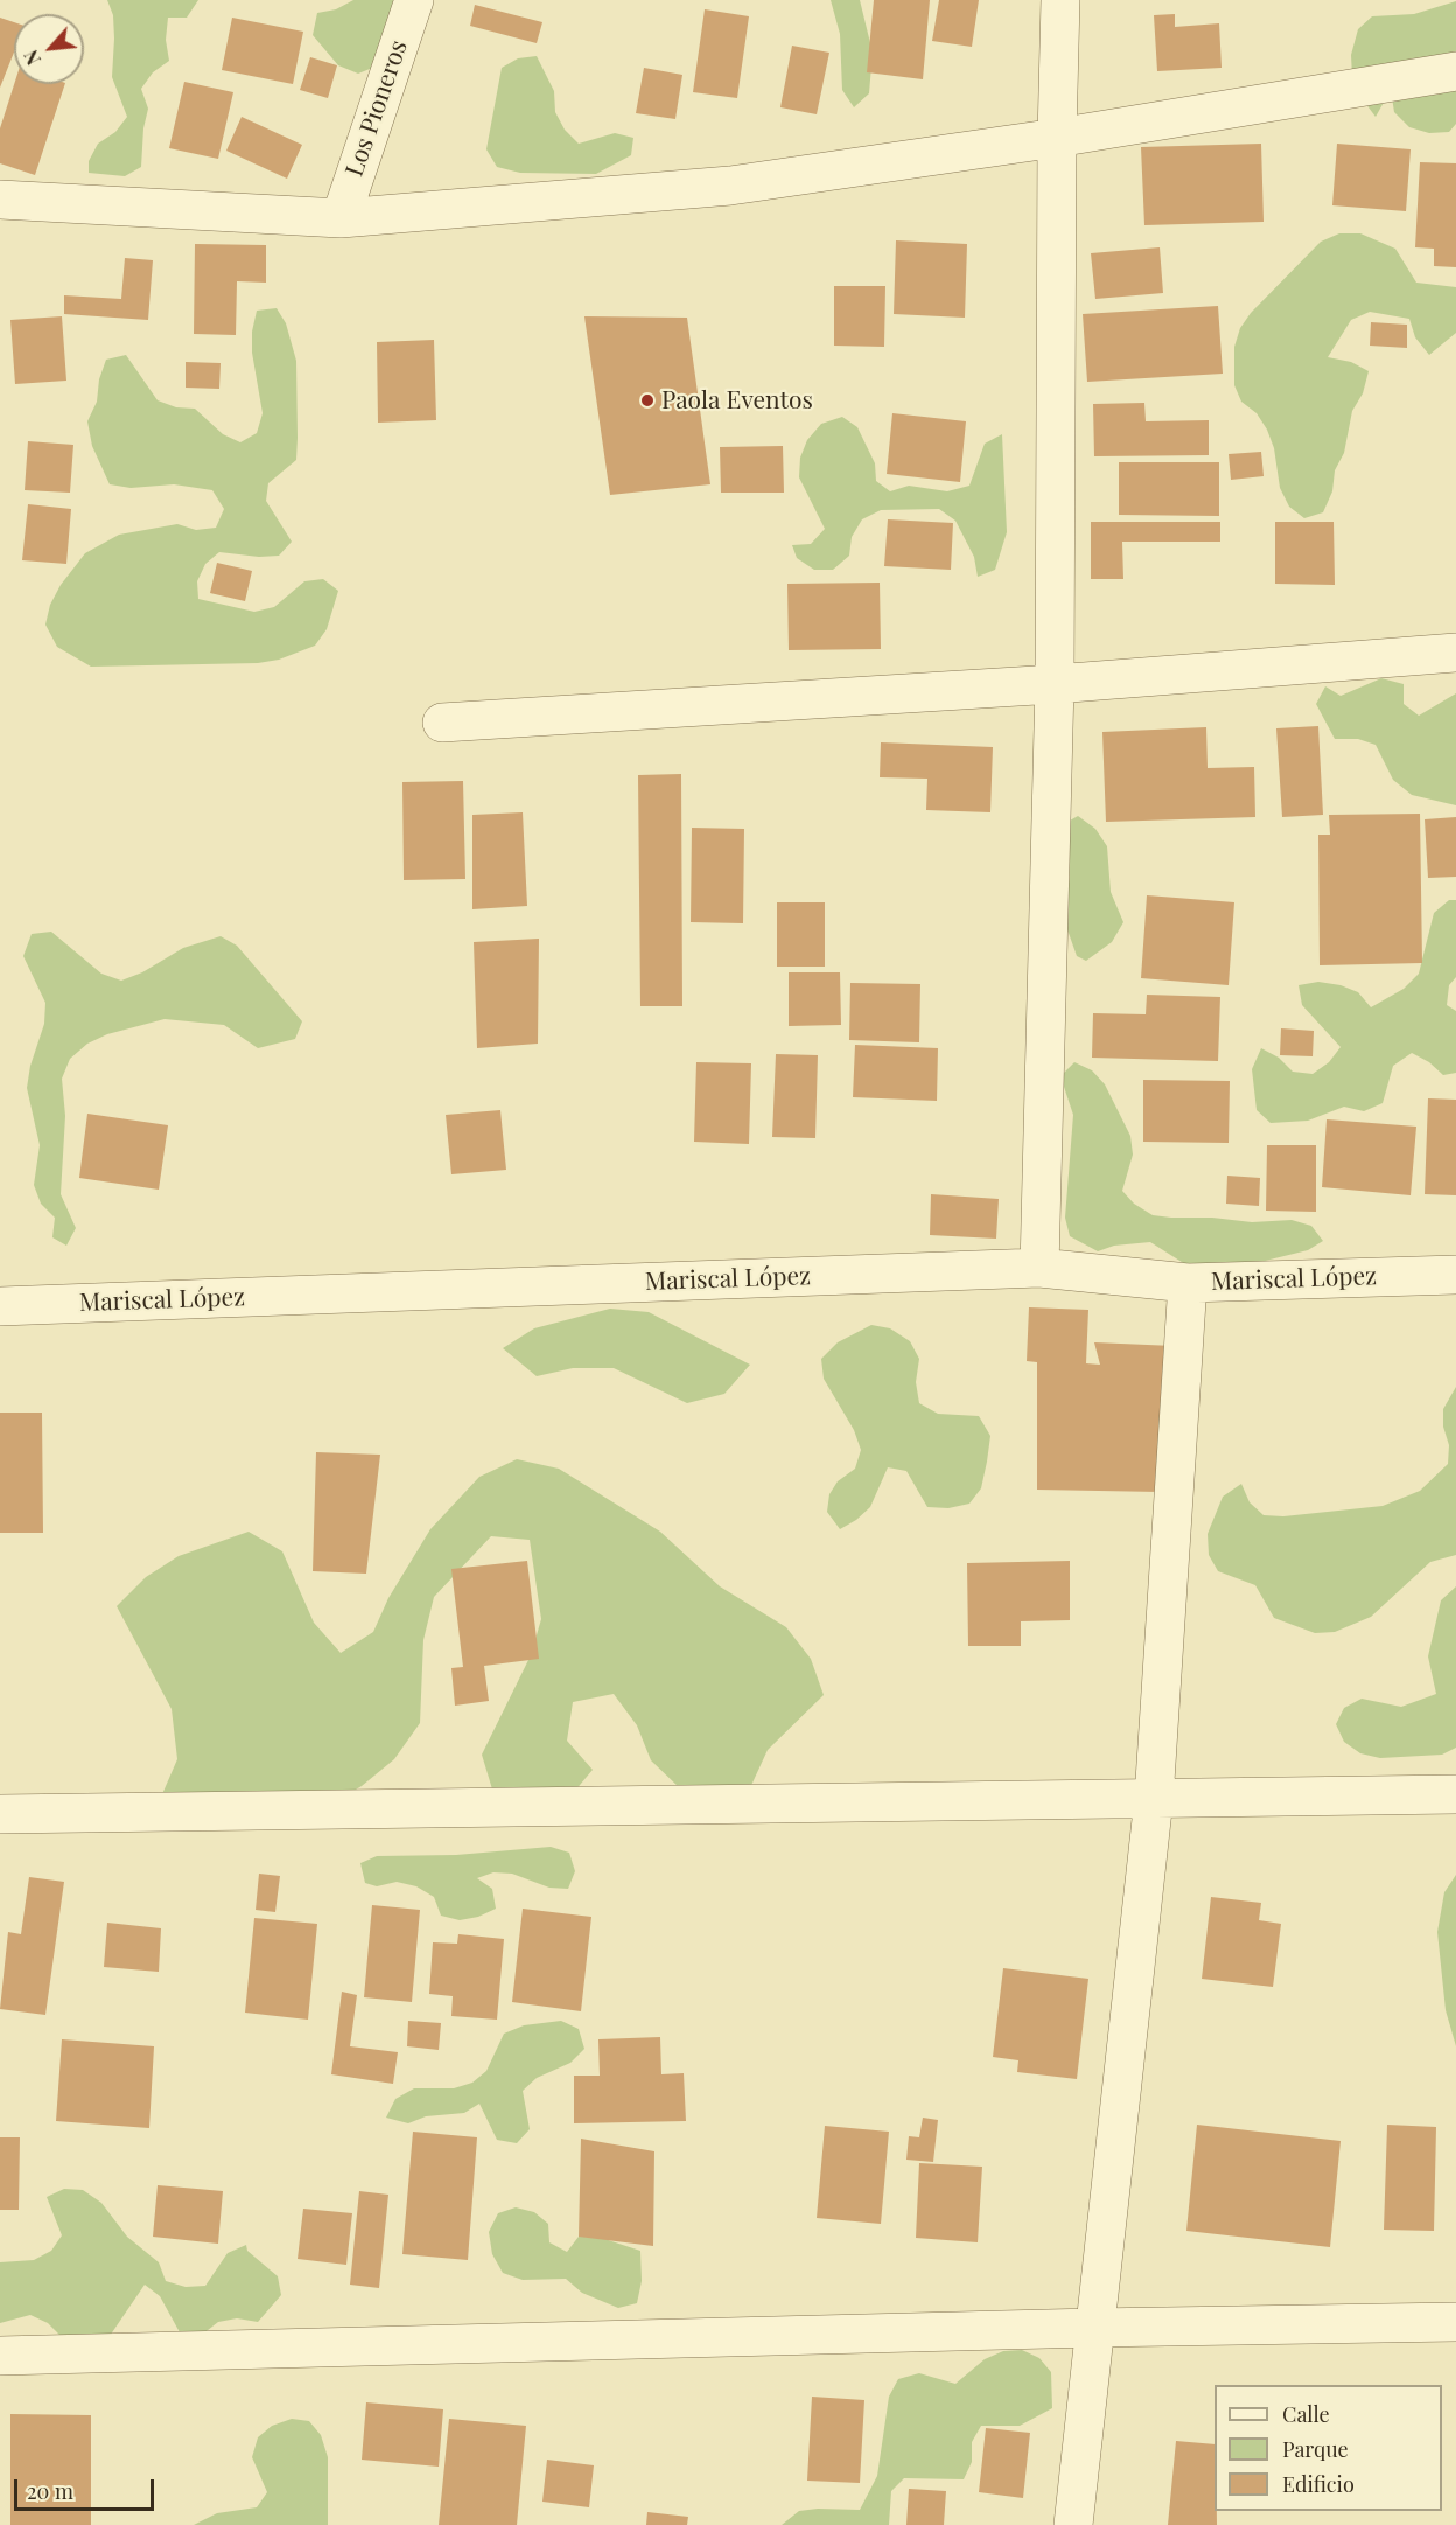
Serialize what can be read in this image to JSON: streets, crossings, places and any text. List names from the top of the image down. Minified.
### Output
{"streets":{"street":["Los Pioneros","Mariscal López"]},"places":["Paola Eventos"],"legend":["Calle","Parque","Edificio"],"scale_bar":"20 m","north":"bottom left"}
